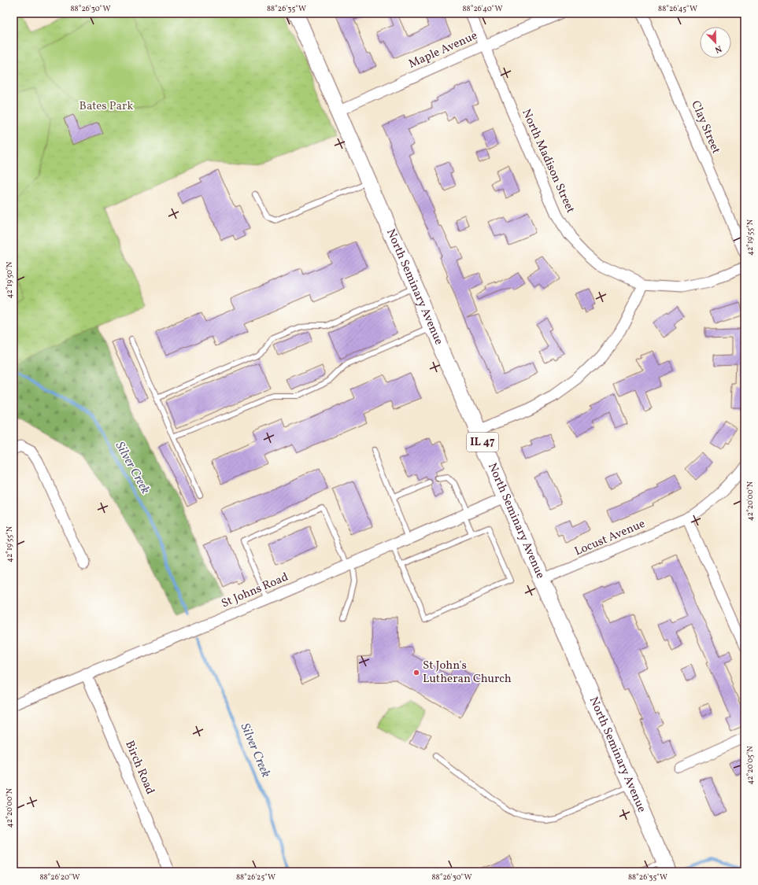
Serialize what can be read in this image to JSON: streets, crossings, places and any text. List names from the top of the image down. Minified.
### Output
{"streets":{"main road":["North Seminary Avenue","IL 47"],"street":["Maple Avenue","Clay Street","North Madison Street","Locust Avenue","St Johns Road","Birch Road"]},"crossings":[["Maple Avenue","North Madison Street"],["Maple Avenue","North Seminary Avenue"],["North Seminary Avenue","Locust Avenue"],["North Seminary Avenue","St Johns Road"],["St Johns Road","Birch Road"]],"water":["Silver Creek"],"parks":["Bates Park"],"places":["St John's Lutheran Church"],"north":"bottom right","coordinates":["88°26'30\"W","88°26'35\"W","88°26'40\"W","88°26'45\"W","42°19'55\"N","42°19'50\"N","42°20'00\"N","42°20'05\"N","88°26'20\"W","88°26'25\"W"]}
